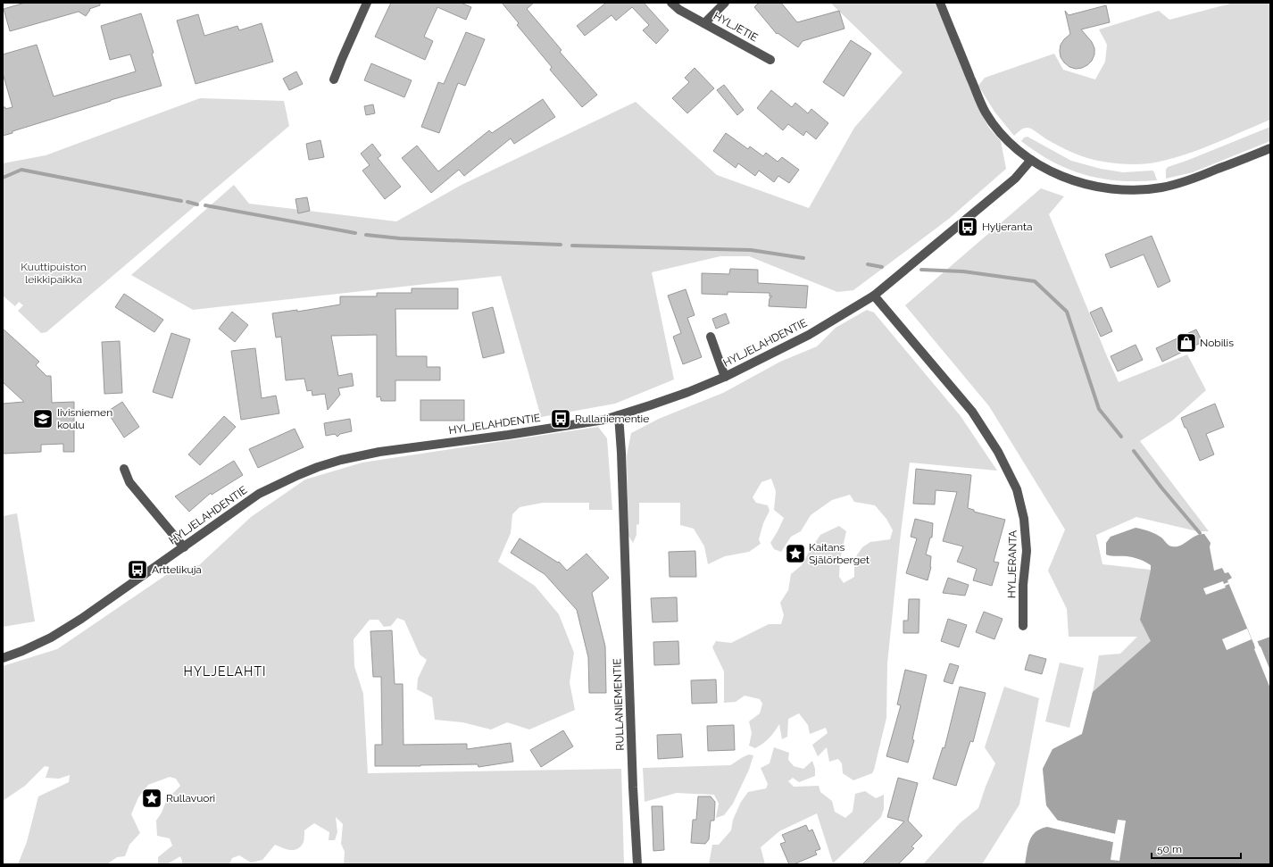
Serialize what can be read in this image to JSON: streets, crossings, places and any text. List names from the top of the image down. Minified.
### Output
{"streets":{"street":["HYLJETIE","HYLJELAHDENTIE","HYLJERANTA","RULLANIEMENTIE"]},"crossings":[["HYLJELAHDENTIE","HYLJERANTA"],["HYLJELAHDENTIE","RULLANIEMENTIE"]],"districts":["HYLJELAHTI"],"parks":["Kuuttipuiston leikkipaikka"],"places":{"bus stop":["Hyljeranta","Rullaniementie","Arttelikuja"],"shop":["Nobilis"],"school or university":["Iivisniemen koulu"],"place":["Kaitans Själörberget","Rullavuori"]},"scale_bar":"50 m"}
